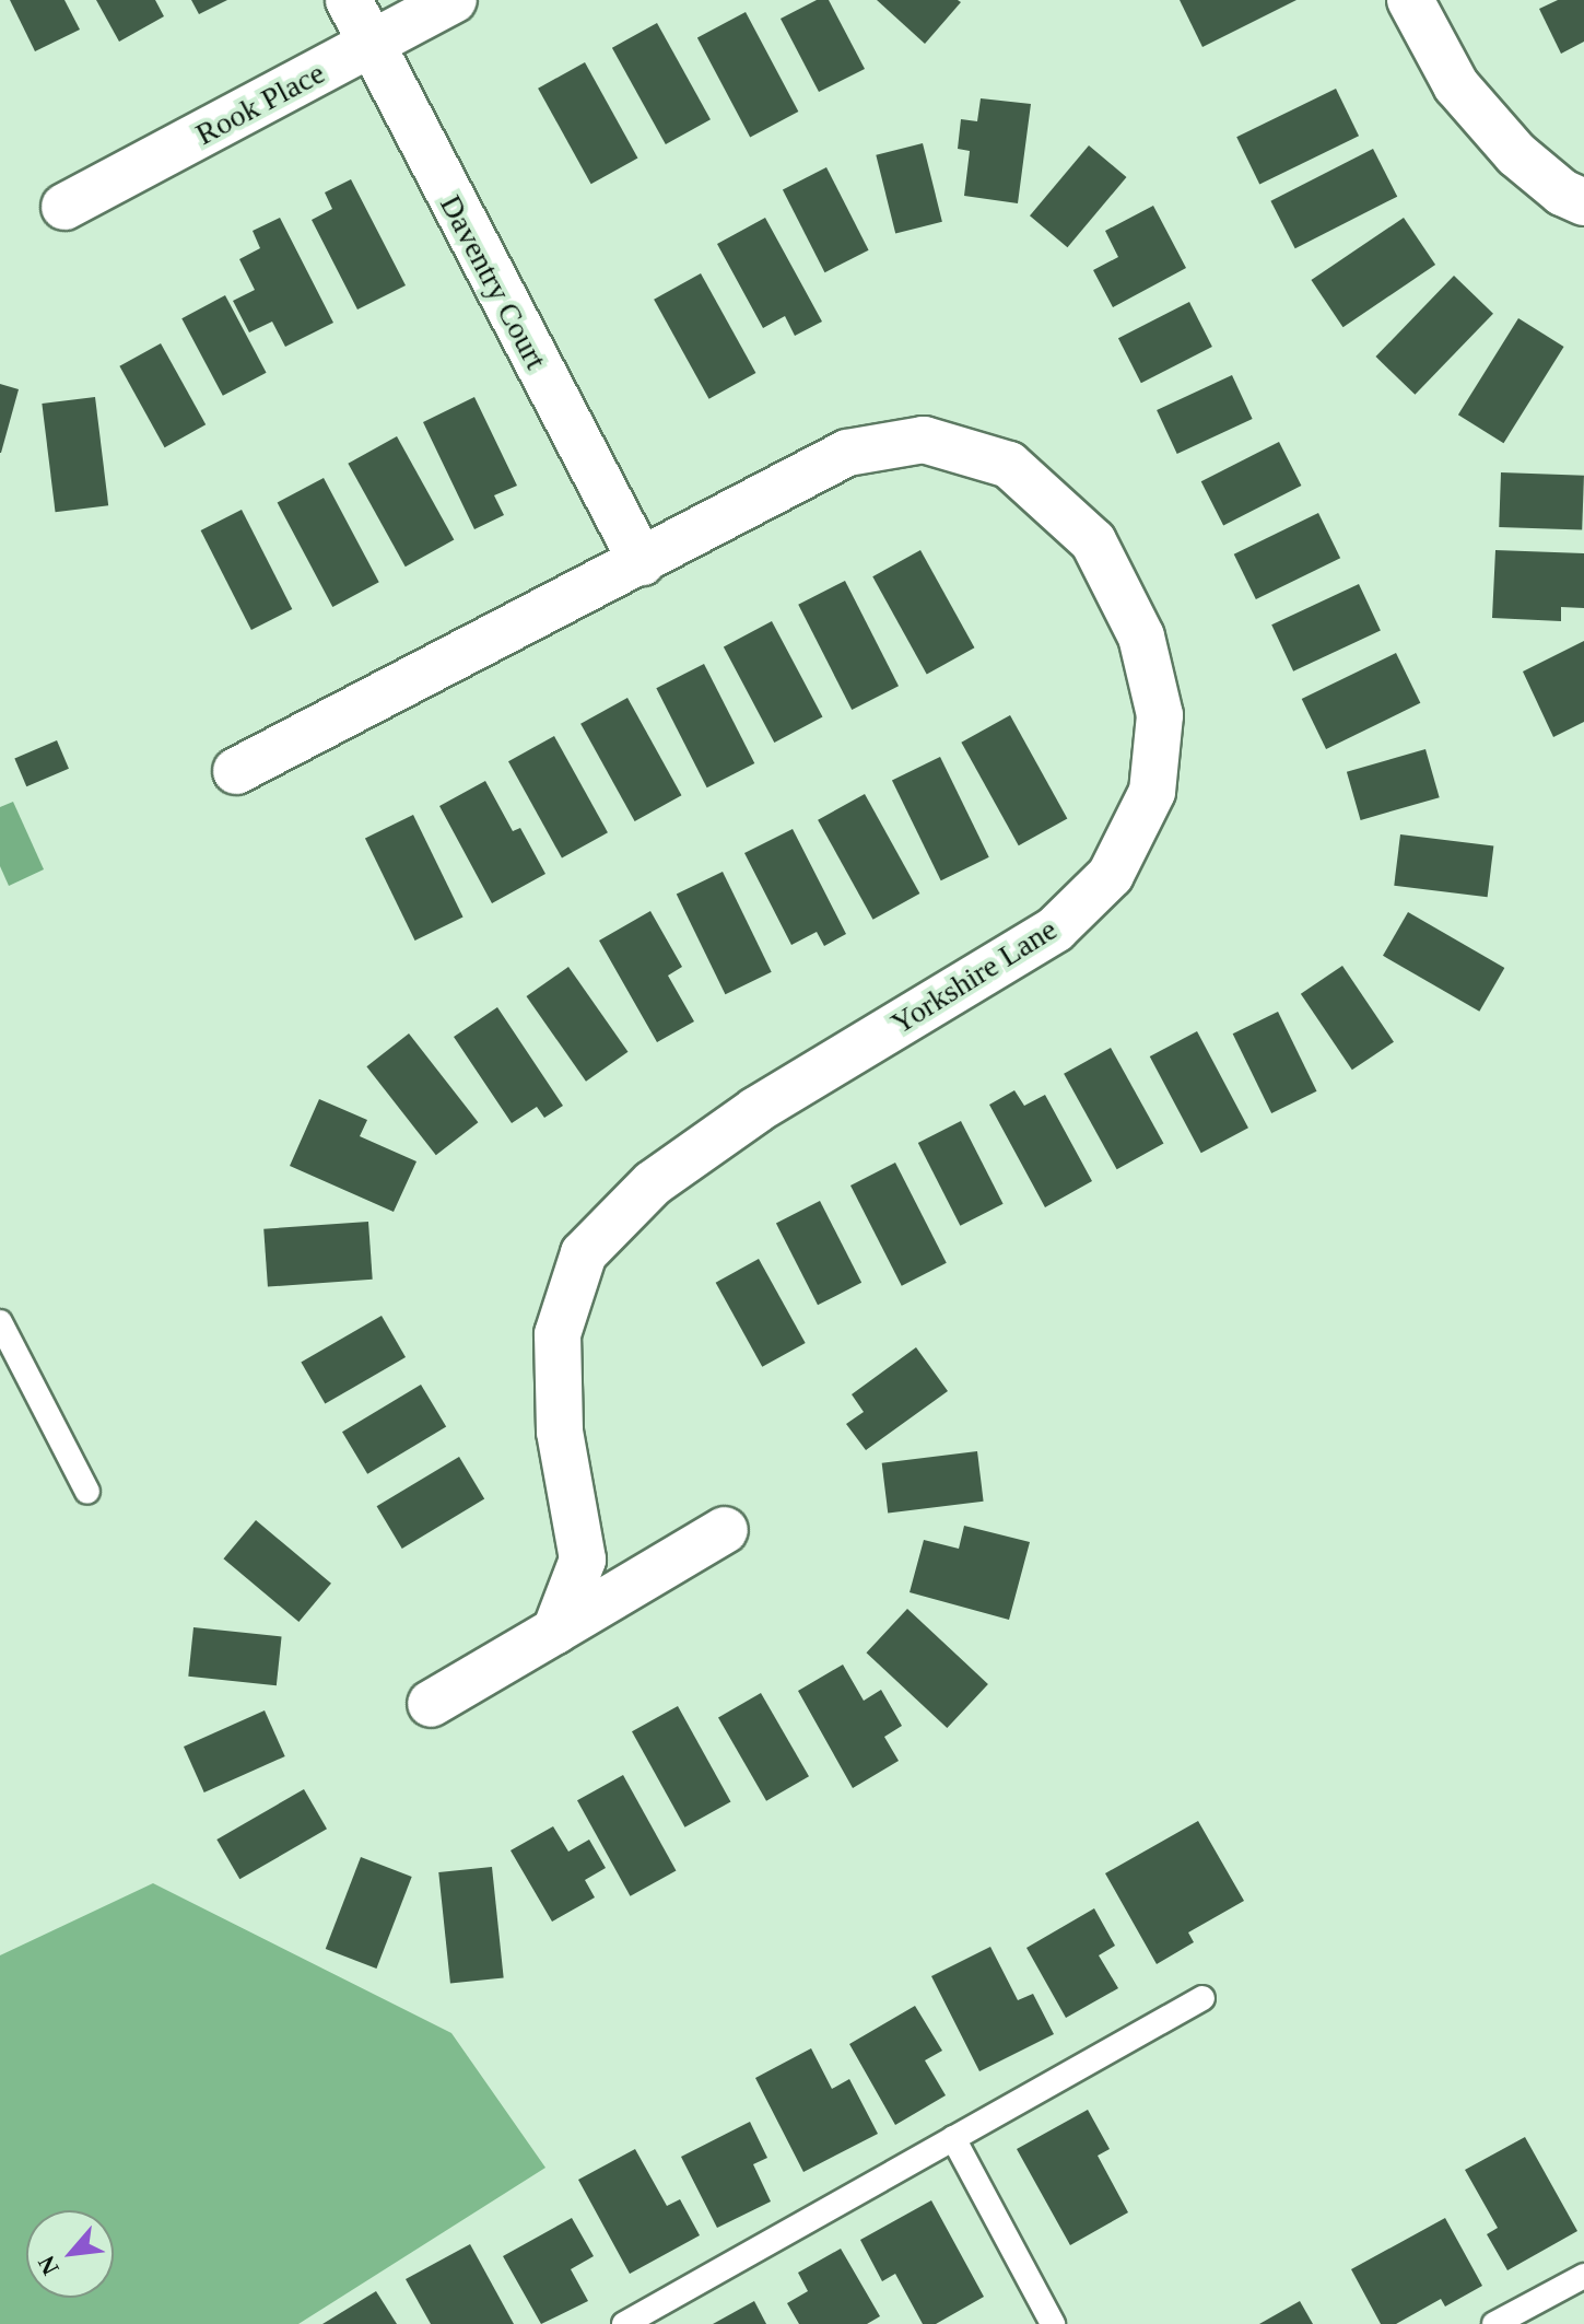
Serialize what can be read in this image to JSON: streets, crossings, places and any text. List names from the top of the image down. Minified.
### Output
{"streets":{"street":["Rook Place","Daventry Court","Yorkshire Lane"]},"crossings":[["Rook Place","Daventry Court"],["Daventry Court","Yorkshire Lane"]],"north":"bottom left"}
